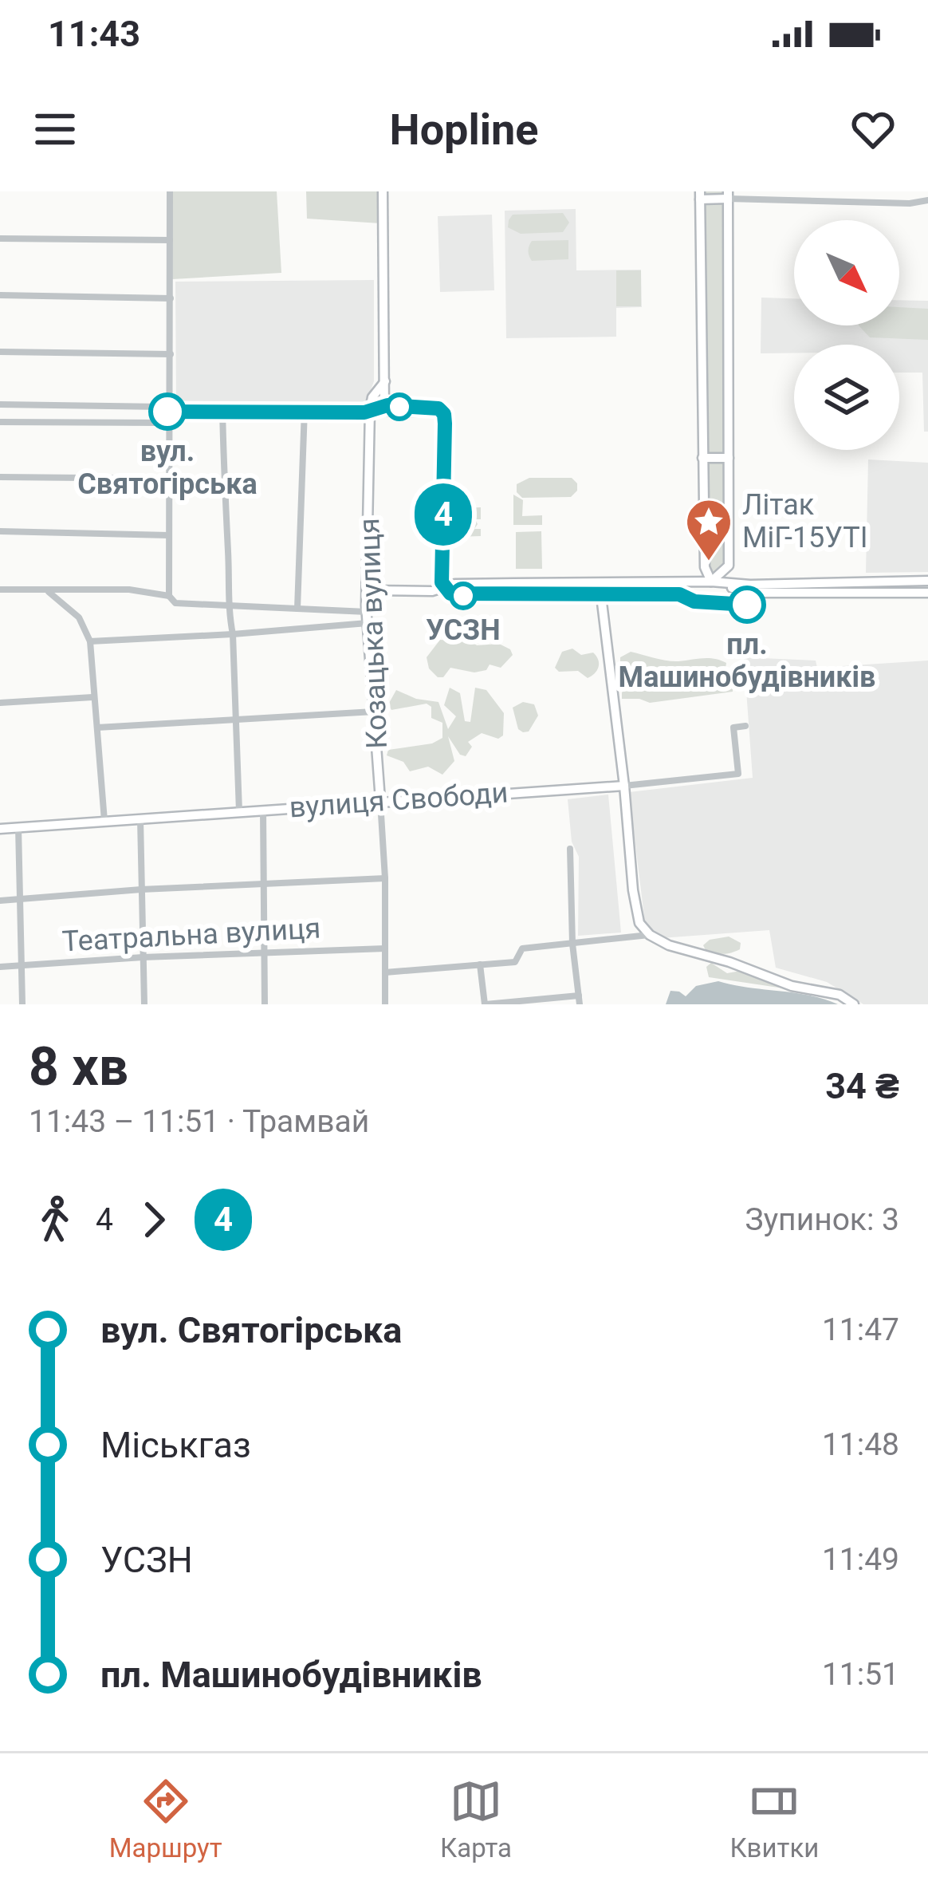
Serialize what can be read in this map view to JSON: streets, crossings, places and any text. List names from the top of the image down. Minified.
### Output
{"streets":{"street":["Козацька вулиця","вулиця Свободи","Театральна вулиця"]},"crossings":[["Козацька вулиця","вулиця Свободи"],["Козацька вулиця","Театральна вулиця"]],"places":{"other":["вул. Святогірська","УСЗН","пл. Машинобудівників"],"place":["Літак МіГ-15УТІ"]},"lines":["tram line 4"],"north":"bottom right","page":{"status":"11:43","header":"Hopline","on_map":"4","heading":["8 хв","11:43 – 11:51 · Трамвай","34 ₴"],"legs":["4","4","Зупинок: 3"],"list":[{"name":"вул. Святогірська","value":"11:47"},{"name":"Міськгаз","value":"11:48"},{"name":"УСЗН","value":"11:49"},{"name":"пл. Машинобудівників","value":"11:51"}],"tabs":["Маршрут","Карта","Квитки"]}}
